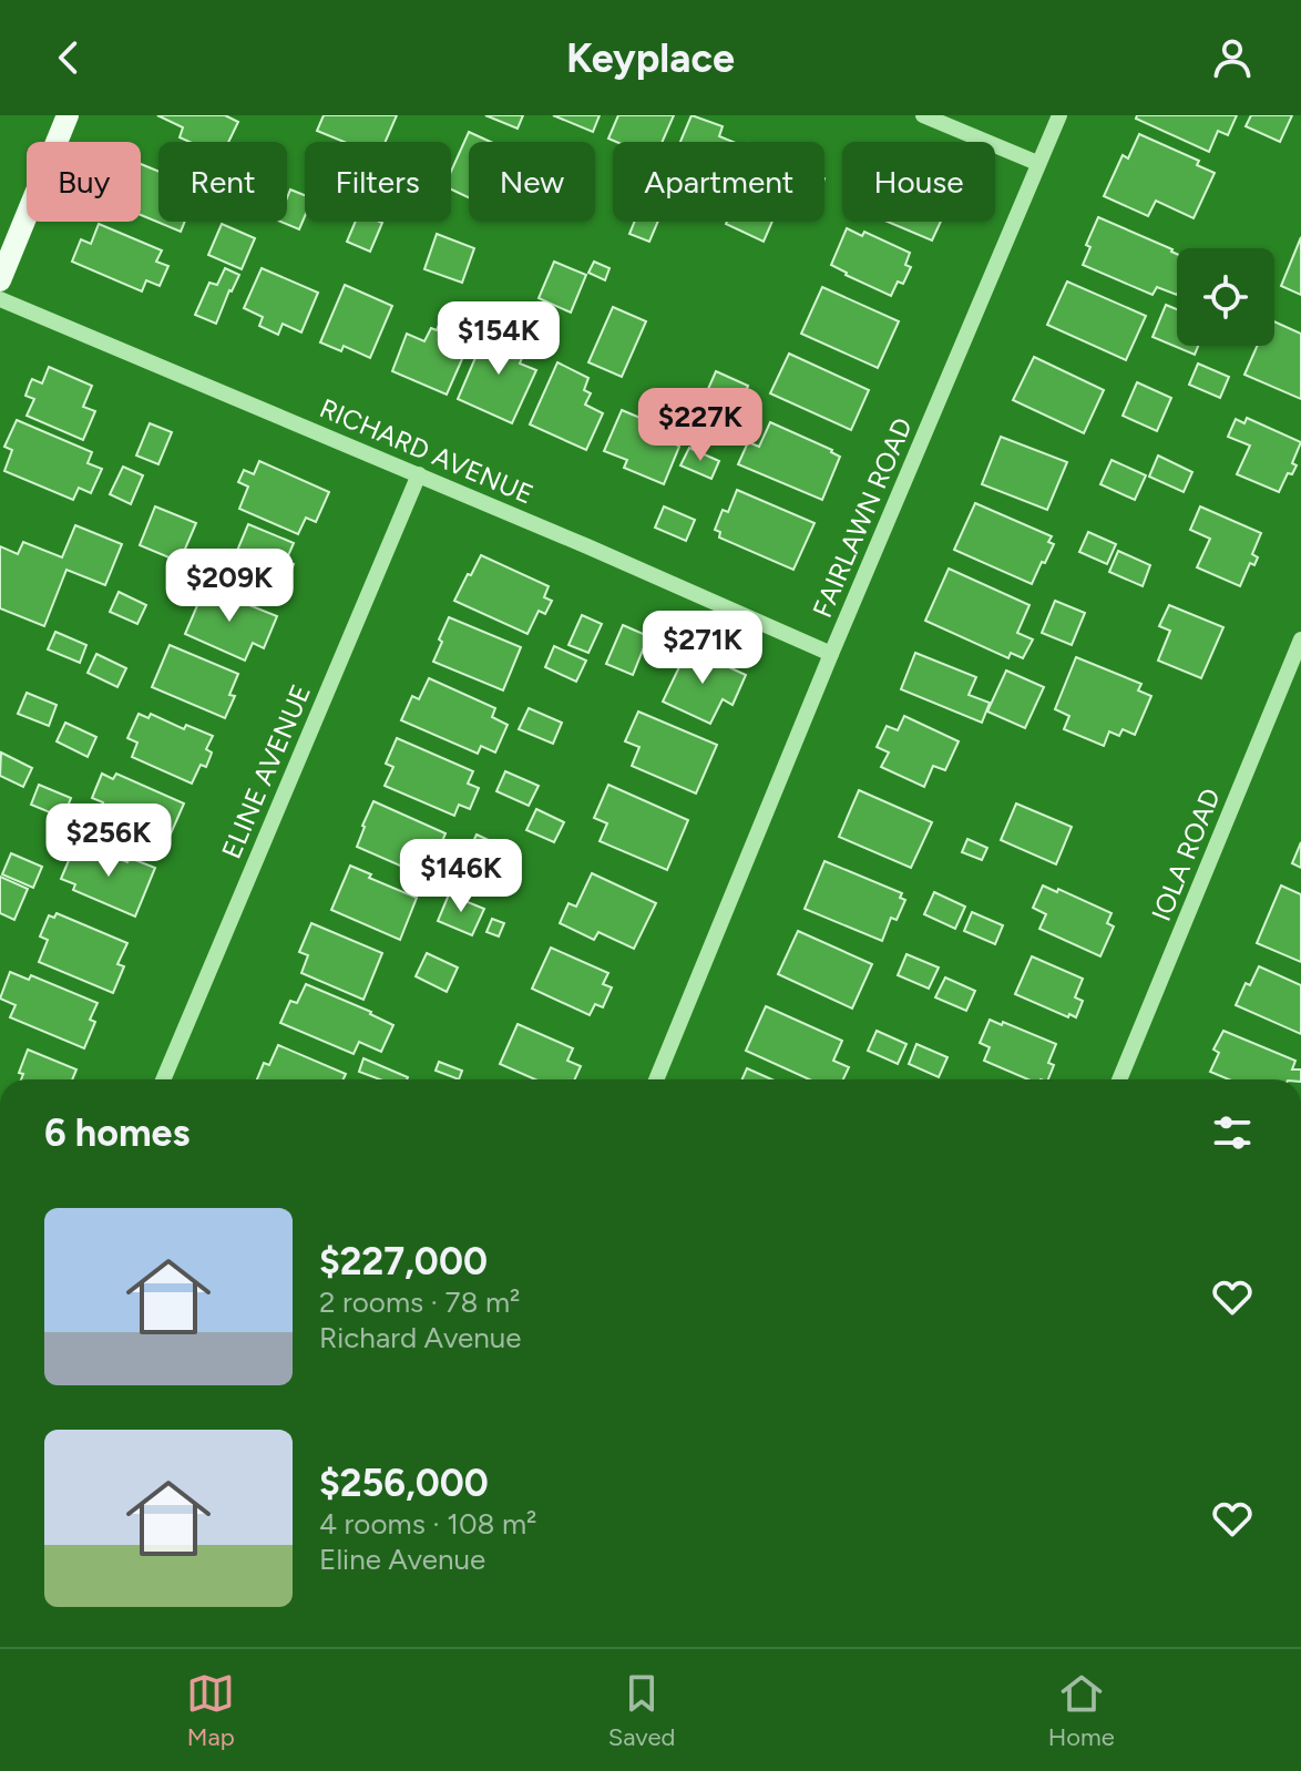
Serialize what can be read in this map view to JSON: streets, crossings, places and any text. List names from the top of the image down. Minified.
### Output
{"streets":{"street":["RICHARD AVENUE","FAIRLAWN ROAD","ELINE AVENUE","IOLA ROAD"]},"crossings":[["RICHARD AVENUE","FAIRLAWN ROAD"],["RICHARD AVENUE","ELINE AVENUE"]],"page":{"header":"Keyplace","chip":["Buy","Rent","Filters","New","Apartment","House"],"price":["$154K","$227K","$209K","$271K","$256K","$146K"],"heading":"6 homes","list":[{"name":"$227,000","note":"2 rooms · 78 m² · Richard Avenue"},{"name":"$256,000","note":"4 rooms · 108 m² · Eline Avenue"}],"tabs":["Map","Saved","Home"]}}
